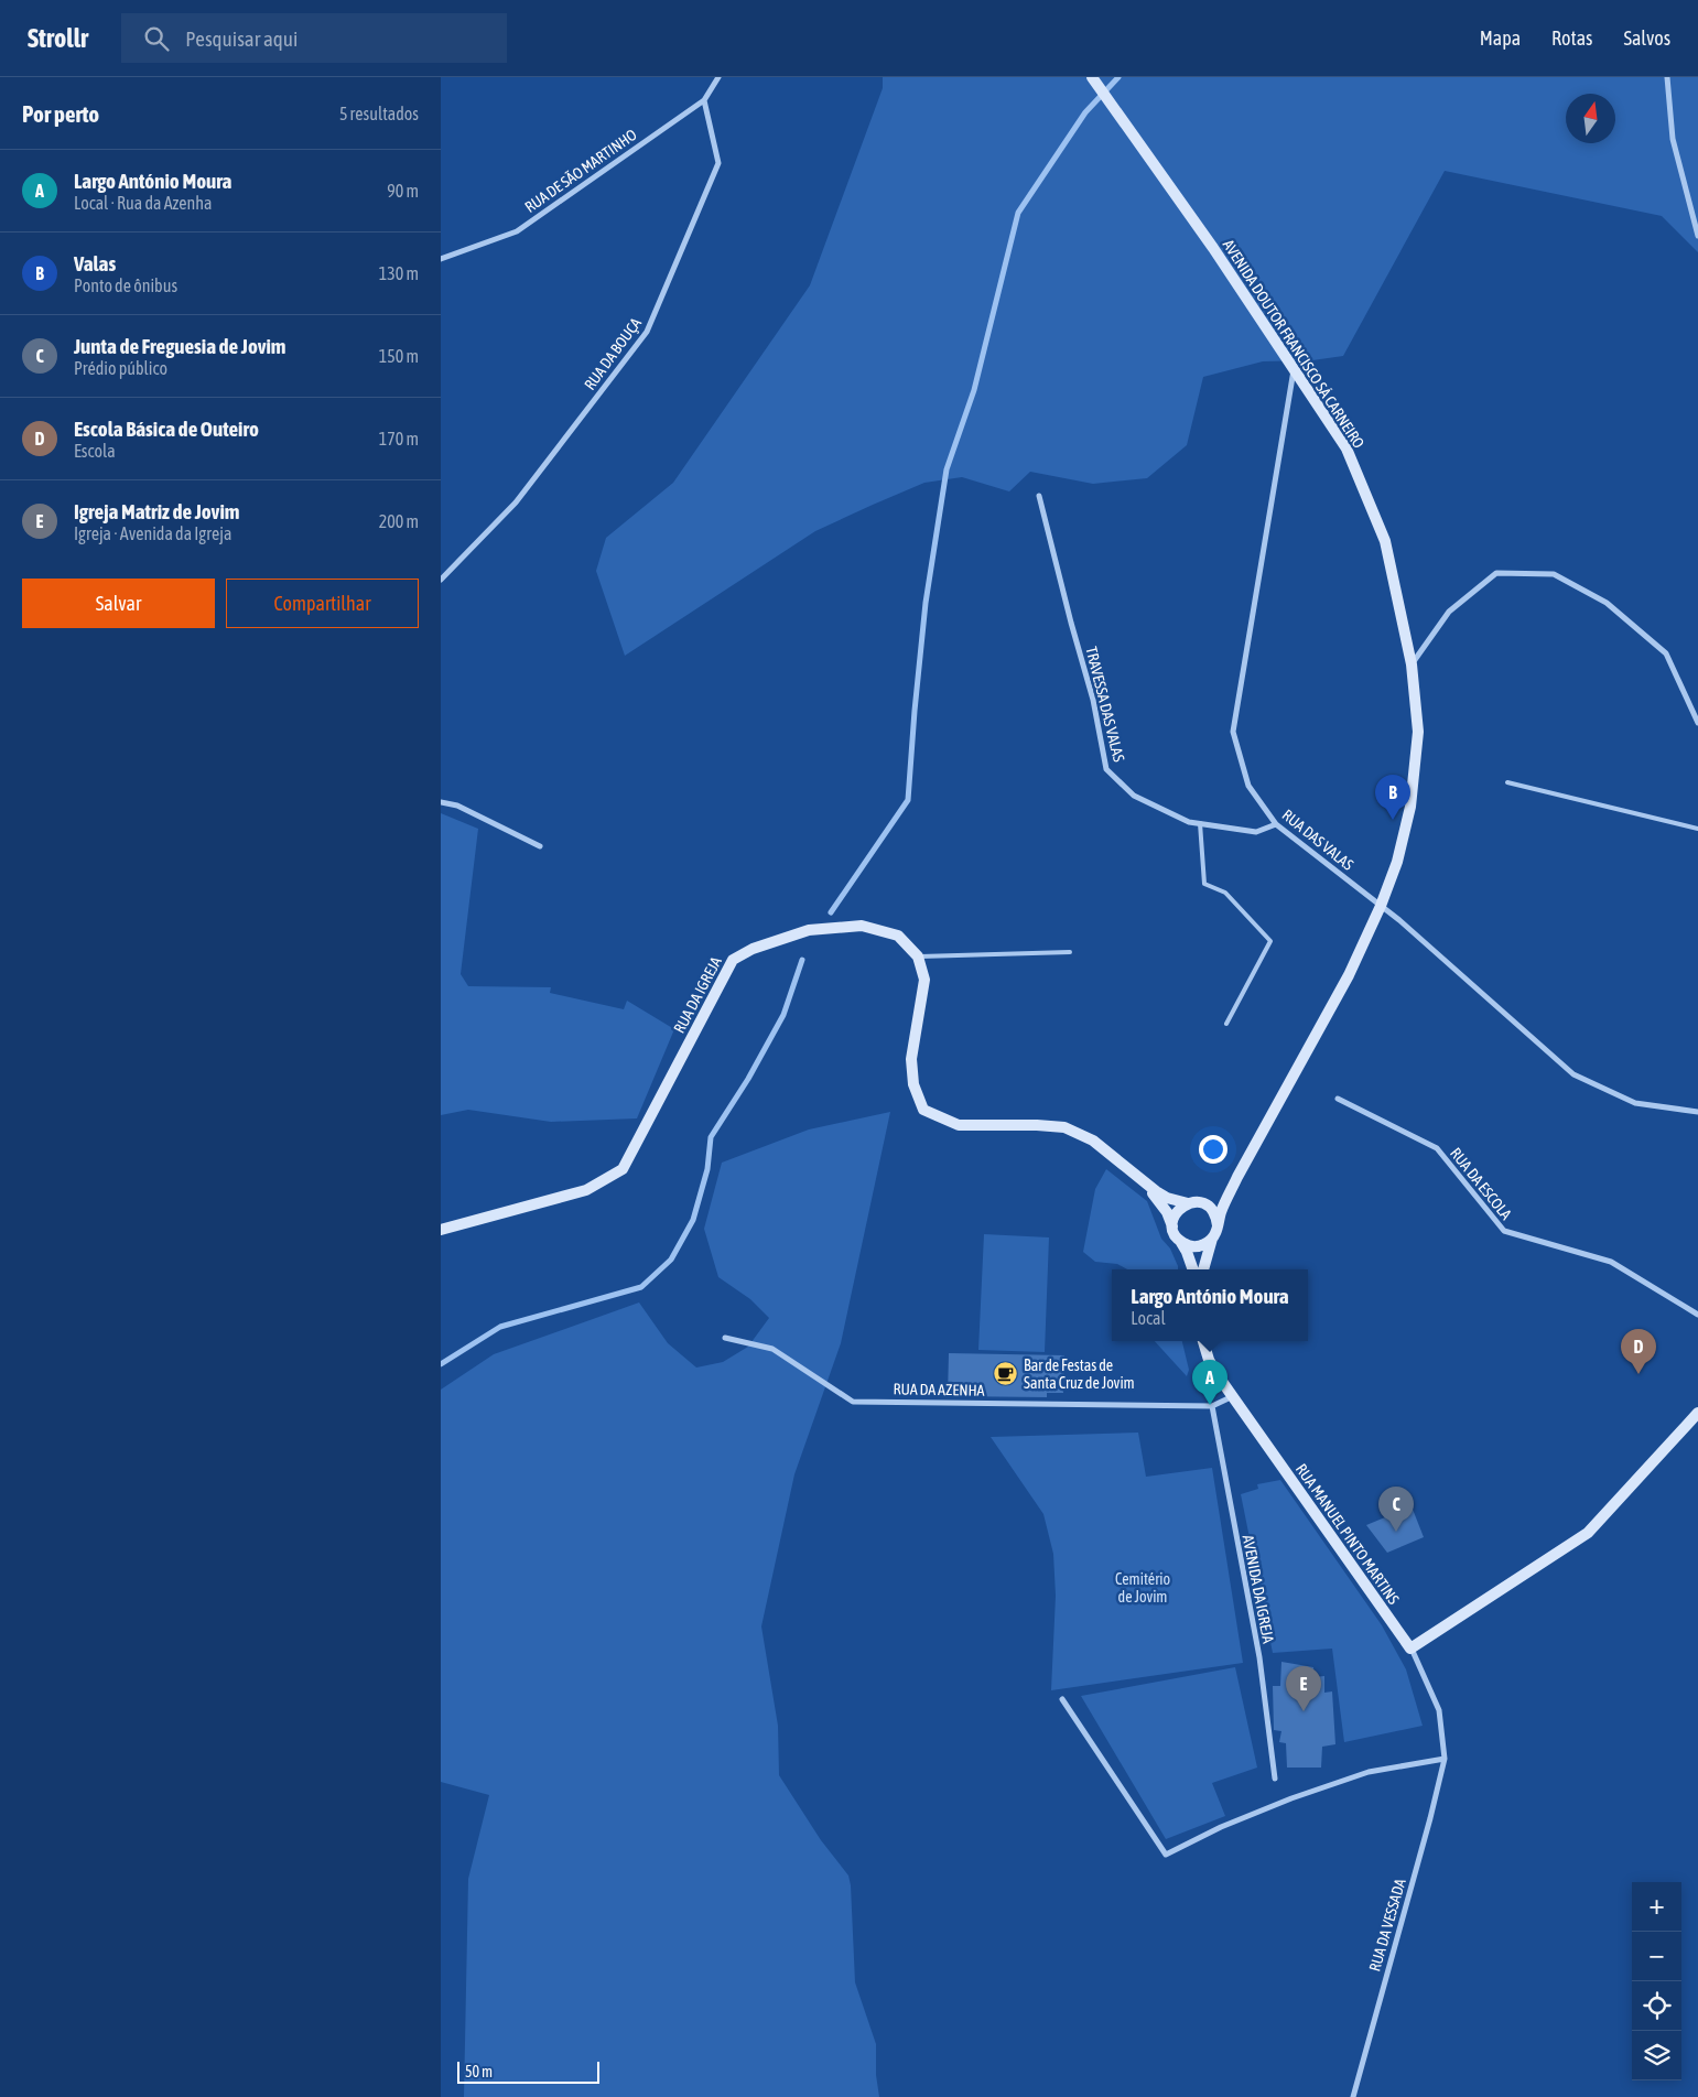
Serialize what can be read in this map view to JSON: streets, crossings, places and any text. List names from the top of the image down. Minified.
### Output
{"streets":{"street":["RUA DE SÃO MARTINHO","AVENIDA DOUTOR FRANCISCO SÁ CARNEIRO","RUA DA BOUÇA","TRAVESSA DAS VALAS","RUA DAS VALAS","RUA DA IGREJA","RUA DA ESCOLA","RUA DA AZENHA","RUA MANUEL PINTO MARTINS","AVENIDA DA IGREJA","RUA DA VESSADA"]},"crossings":[["RUA DE SÃO MARTINHO","RUA DA BOUÇA"],["AVENIDA DOUTOR FRANCISCO SÁ CARNEIRO","RUA DAS VALAS"],["TRAVESSA DAS VALAS","RUA DAS VALAS"],["RUA DA AZENHA","RUA MANUEL PINTO MARTINS"],["RUA DA AZENHA","AVENIDA DA IGREJA"],["RUA MANUEL PINTO MARTINS","RUA DA VESSADA"]],"parks":["Cemitério de Jovim"],"places":{"cafe":["Bar de Festas de Santa Cruz de Jovim"]},"scale_bar":"50 m","north":"top","page":{"header":"Strollr","search":"Pesquisar aqui","nav":["Mapa","Rotas","Salvos"],"heading":["Por perto","5 resultados"],"list":[{"mark":"A","name":"Largo António Moura","note":"Local · Rua da Azenha","value":"90 m"},{"mark":"B","name":"Valas","note":"Ponto de ônibus","value":"130 m"},{"mark":"C","name":"Junta de Freguesia de Jovim","note":"Prédio público","value":"150 m"},{"mark":"D","name":"Escola Básica de Outeiro","note":"Escola","value":"170 m"},{"mark":"E","name":"Igreja Matriz de Jovim","note":"Igreja · Avenida da Igreja","value":"200 m"}],"buttons":["Salvar","Compartilhar"],"pins":["B","D","A","C","E"],"popup":["Largo António Moura","Local"],"map_buttons":["+","−"],"scale":"50 m"}}
